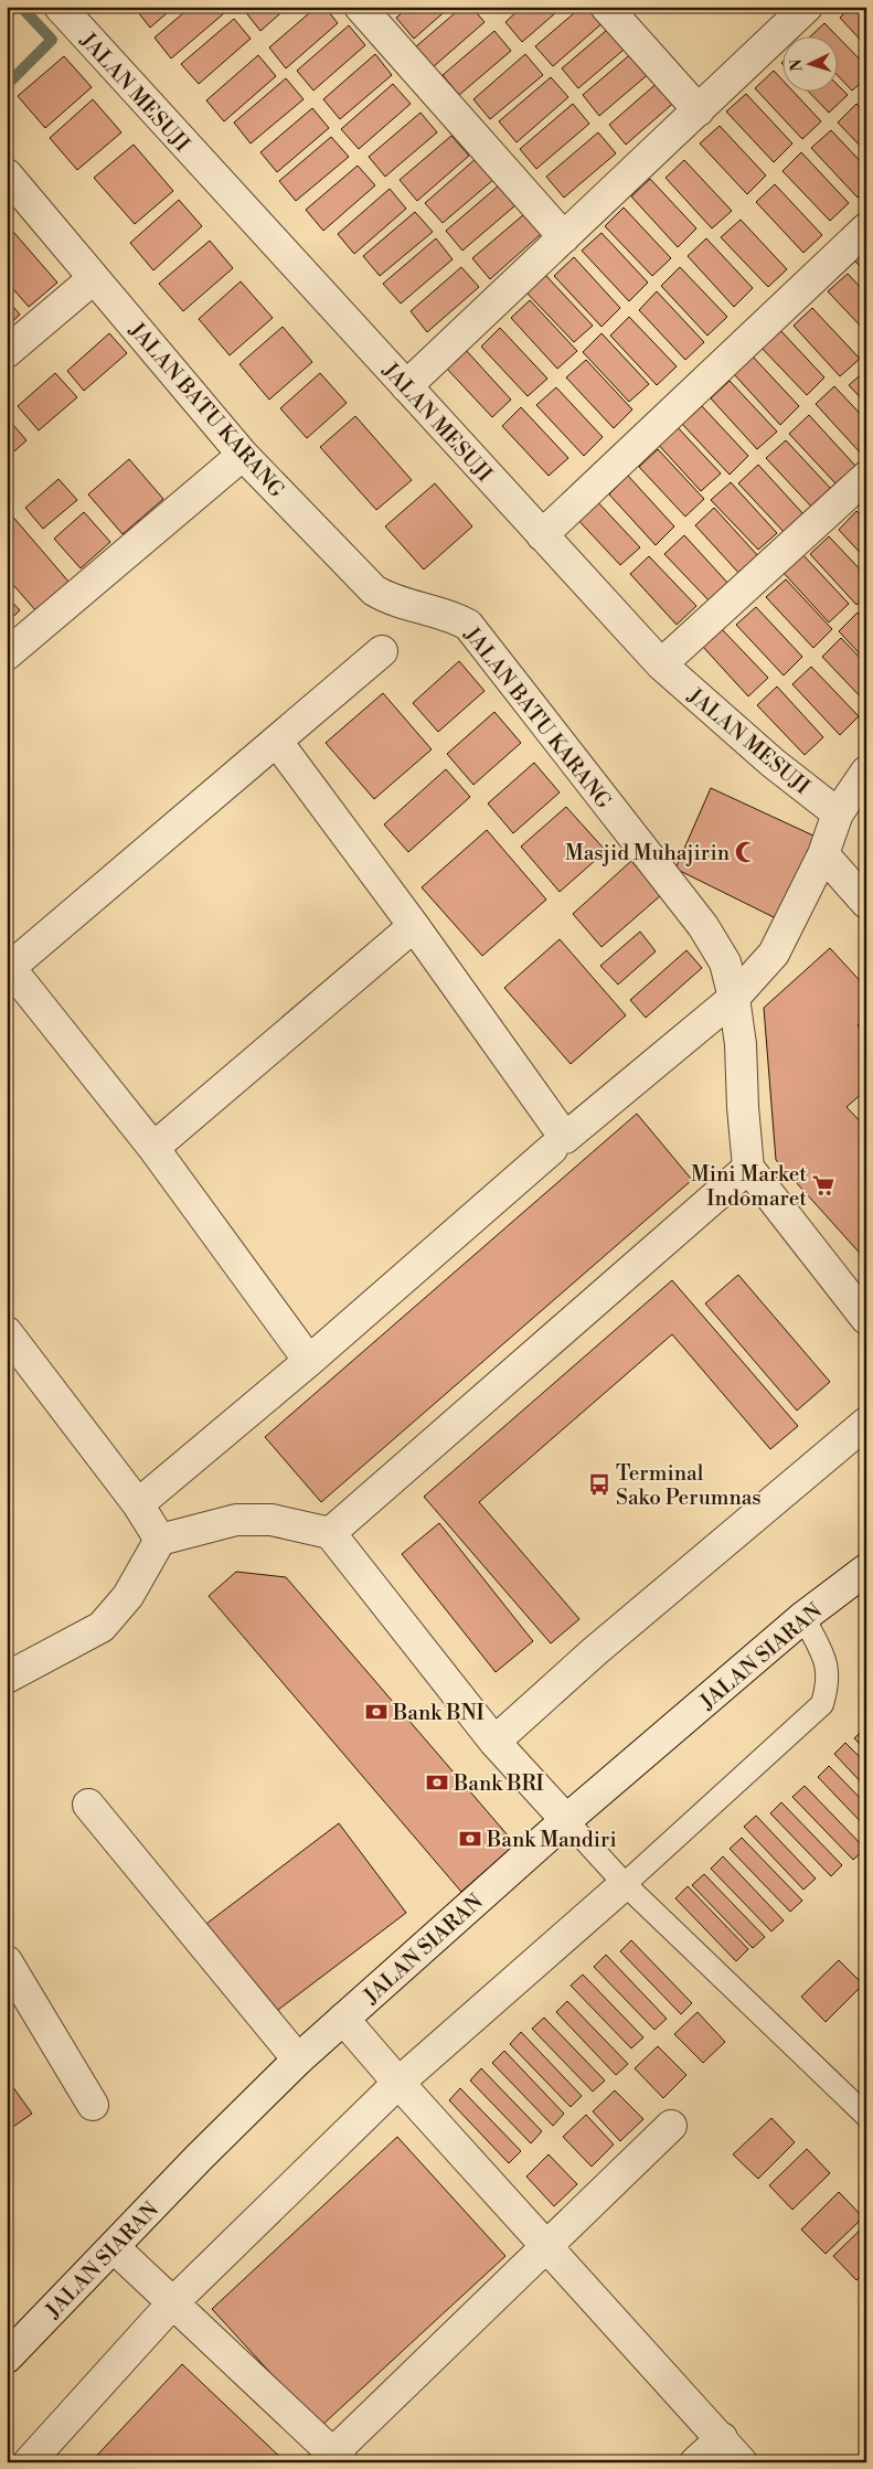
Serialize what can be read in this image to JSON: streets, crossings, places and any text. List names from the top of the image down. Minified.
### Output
{"streets":{"street":["JALAN MESUJI","JALAN BATU KARANG","JALAN SIARAN"]},"places":{"mosque":["Masjid Muhajirin"],"supermarket":["Mini Market Indomaret"],"bus stop":["Terminal Sako Perumnas"],"bank":["Bank BNI","Bank BRI","Bank Mandiri"]},"north":"left"}
